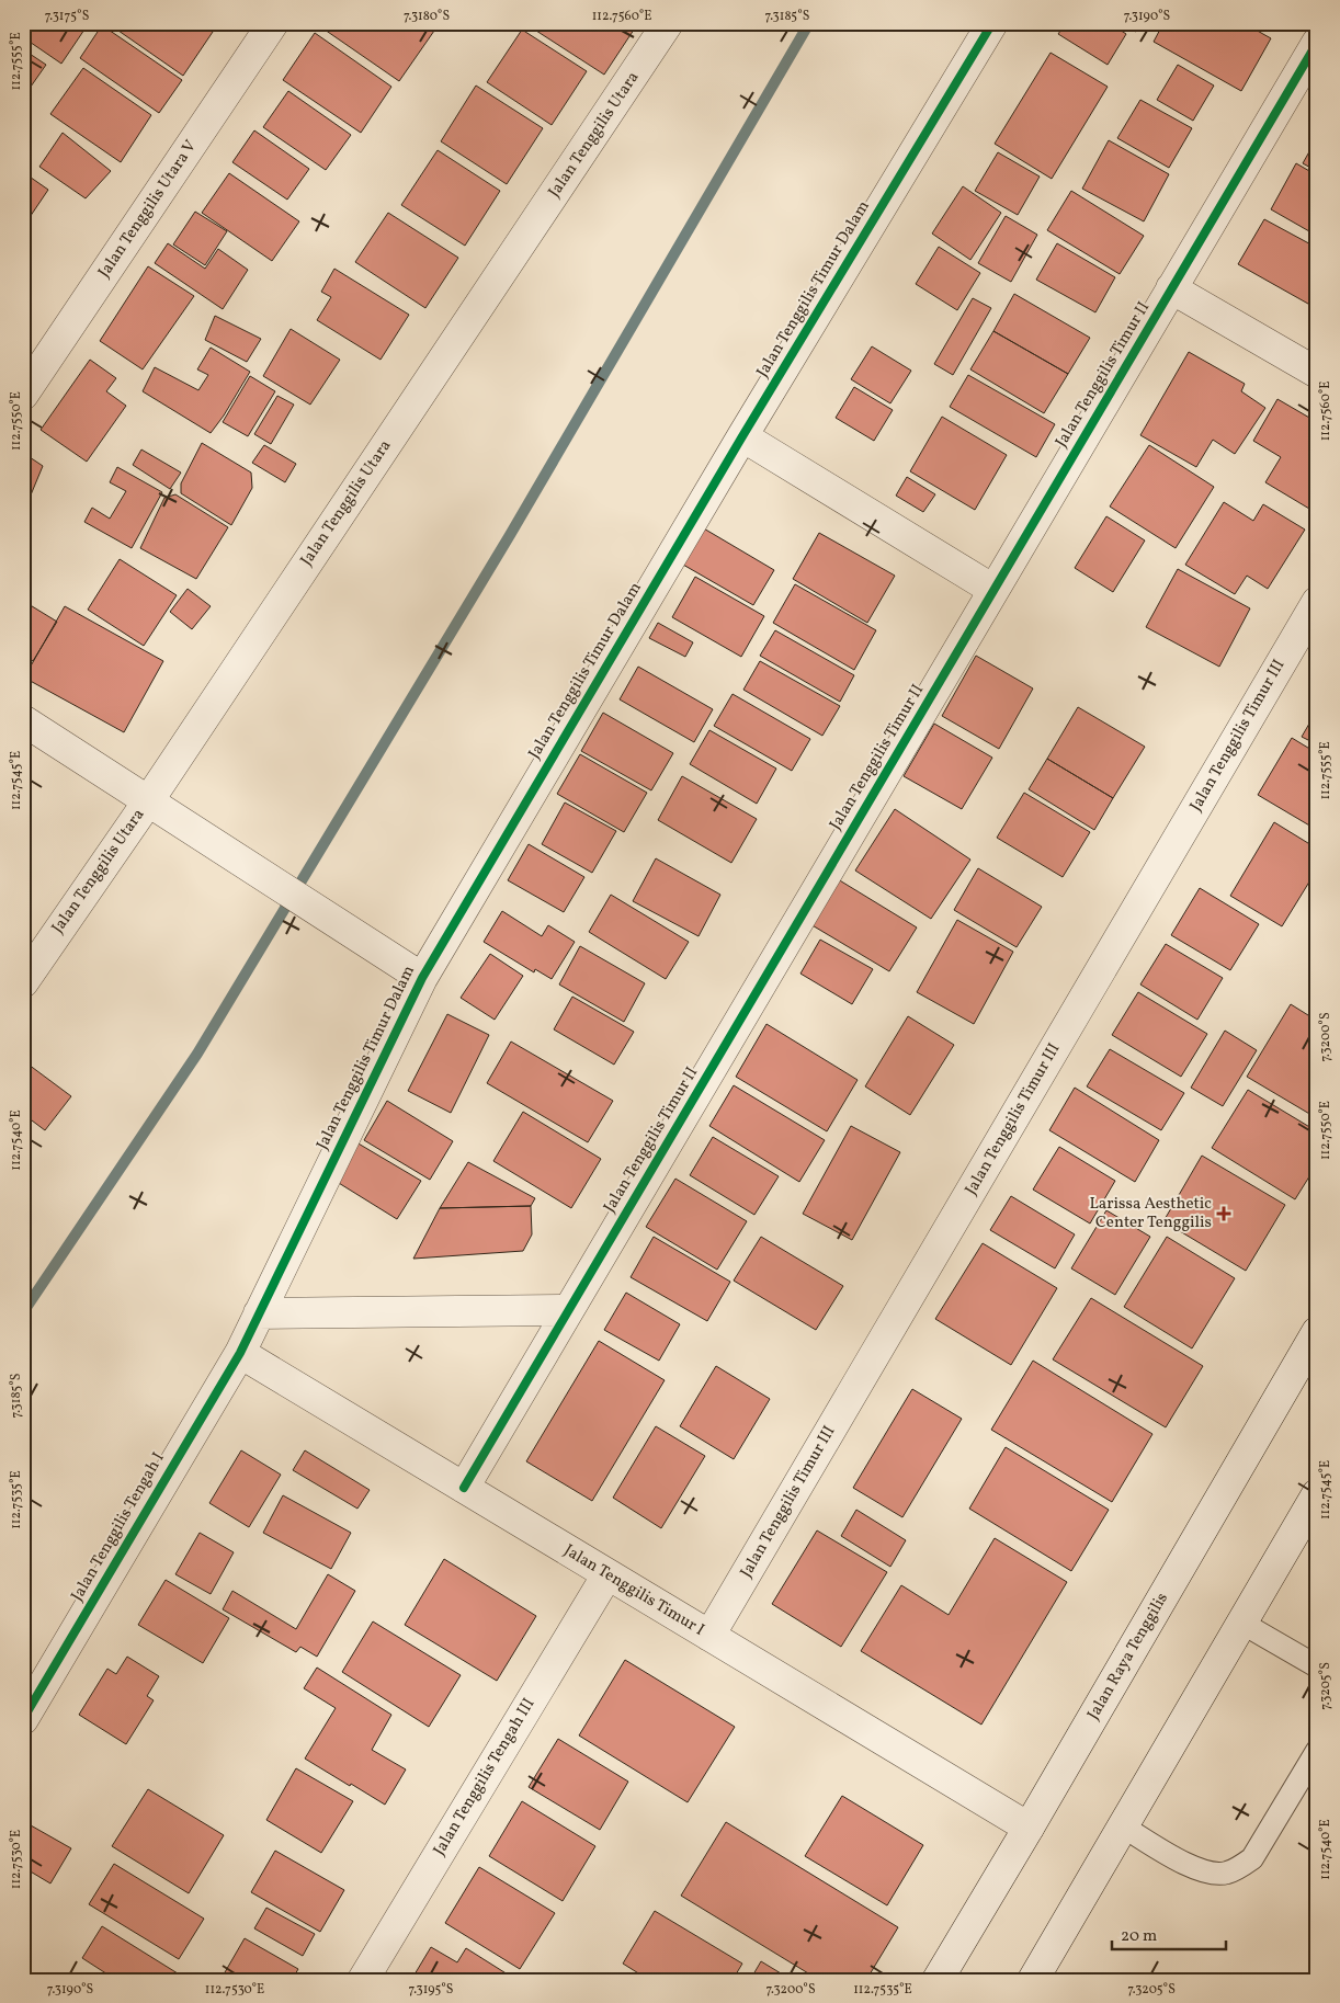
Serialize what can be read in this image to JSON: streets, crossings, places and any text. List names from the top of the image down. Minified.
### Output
{"streets":{"street":["Jalan Tenggilis Utara","Jalan Tenggilis Utara V","Jalan Tenggilis Timur Dalam","Jalan Tenggilis Timur II","Jalan Tenggilis Timur III","Jalan Tenggilis Tengah I","Jalan Tenggilis Timur I","Jalan Raya Tenggilis","Jalan Tenggilis Tengah III"]},"crossings":[["Jalan Tenggilis Timur Dalam","Jalan Tenggilis Tengah I"],["Jalan Tenggilis Timur Dalam","Jalan Tenggilis Timur I"],["Jalan Tenggilis Timur II","Jalan Tenggilis Timur I"],["Jalan Tenggilis Timur III","Jalan Tenggilis Timur I"],["Jalan Tenggilis Tengah I","Jalan Tenggilis Timur I"],["Jalan Tenggilis Timur I","Jalan Raya Tenggilis"],["Jalan Tenggilis Timur I","Jalan Tenggilis Tengah III"]],"places":{"health":["Larissa Aesthetic Center Tenggilis"]},"scale_bar":"20 m","coordinates":["7.3175°S","7.3180°S","112.7560°E","7.3185°S","7.3190°S","112.7555°E","112.7550°E","112.7545°E","7.3200°S","112.7540°E","112.7535°E","7.3205°S","112.7530°E","7.3195°S"]}
